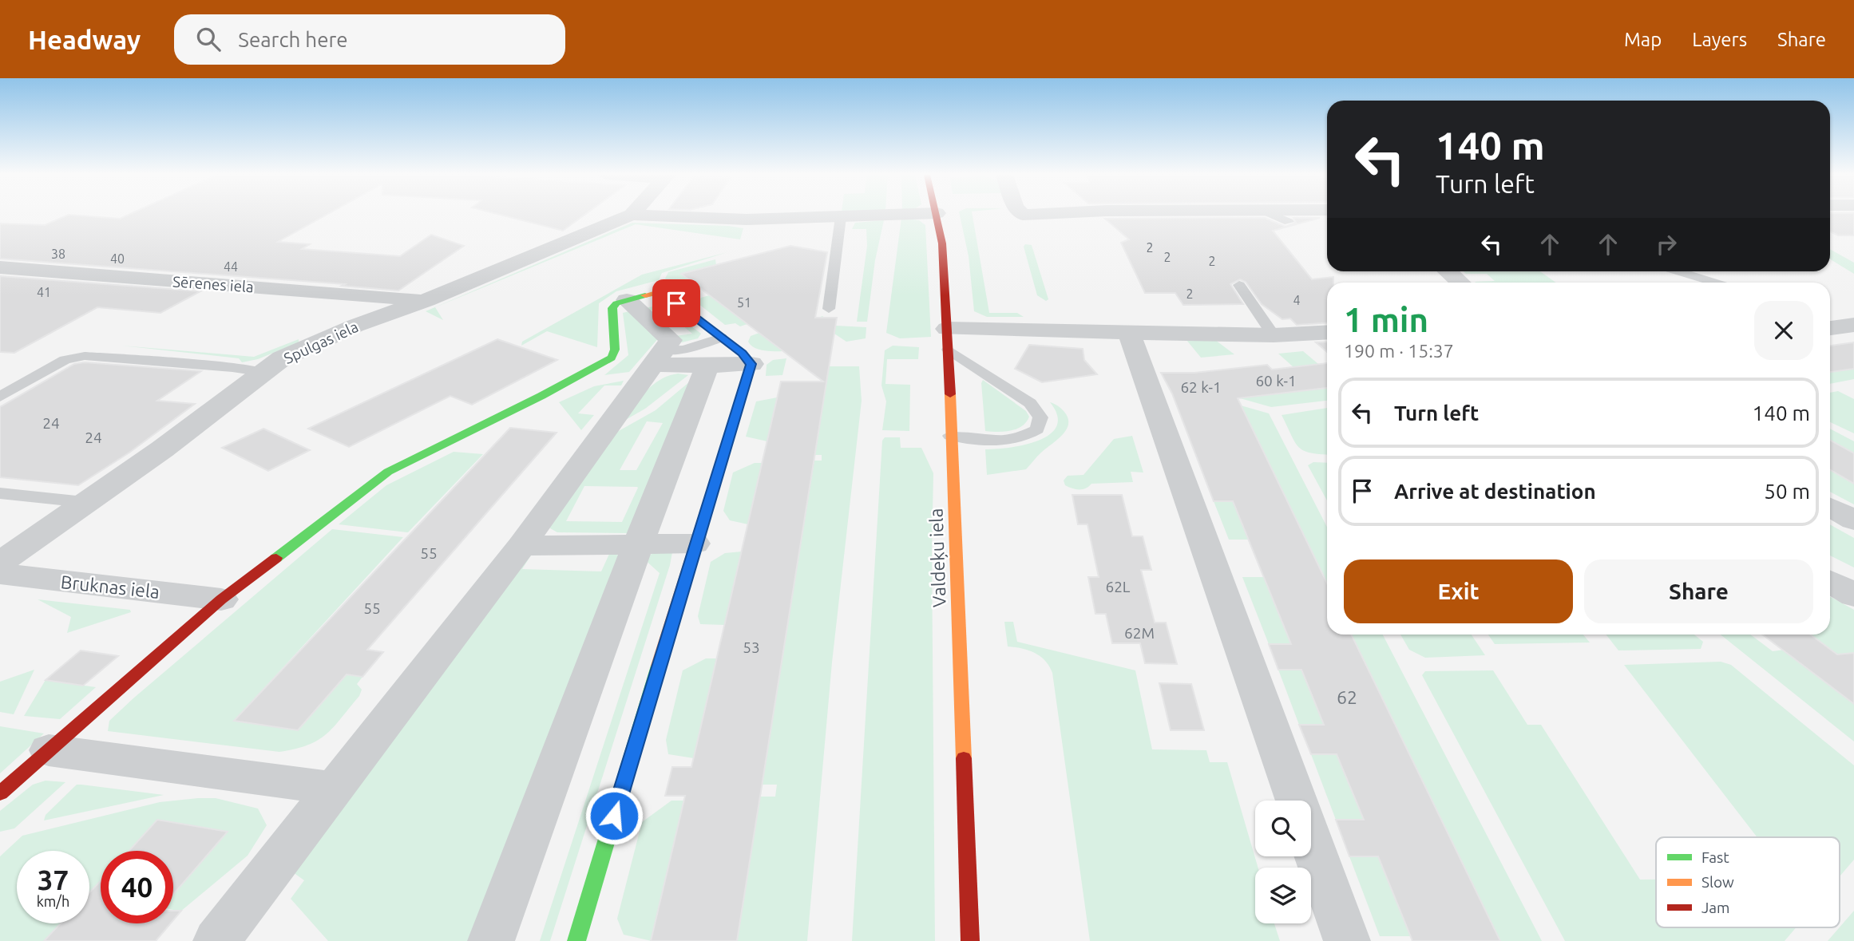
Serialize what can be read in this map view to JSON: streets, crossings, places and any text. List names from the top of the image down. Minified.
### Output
{"streets":{"street":["Sērenes iela","Spulgas iela","Valdeķu iela","Bruknas iela"]},"crossings":[["Sērenes iela","Spulgas iela"]],"house_numbers":["2","38","2","40","2","44","41","2","4","51","60 k-1","62 k-1","24","24","55","62L","55","62M","53","62"],"legend":["Fast","Slow","Jam"],"page":{"header":"Headway","search":"Search here","nav":["Map","Layers","Share"],"turn":["140 m","Turn left"],"heading":["1 min","190 m · 15:37"],"list":[{"name":"Turn left","value":"140 m"},{"name":"Arrive at destination","value":"50 m"}],"buttons":["Exit","Share"],"speed":"37 km/h","limit":"40"}}
